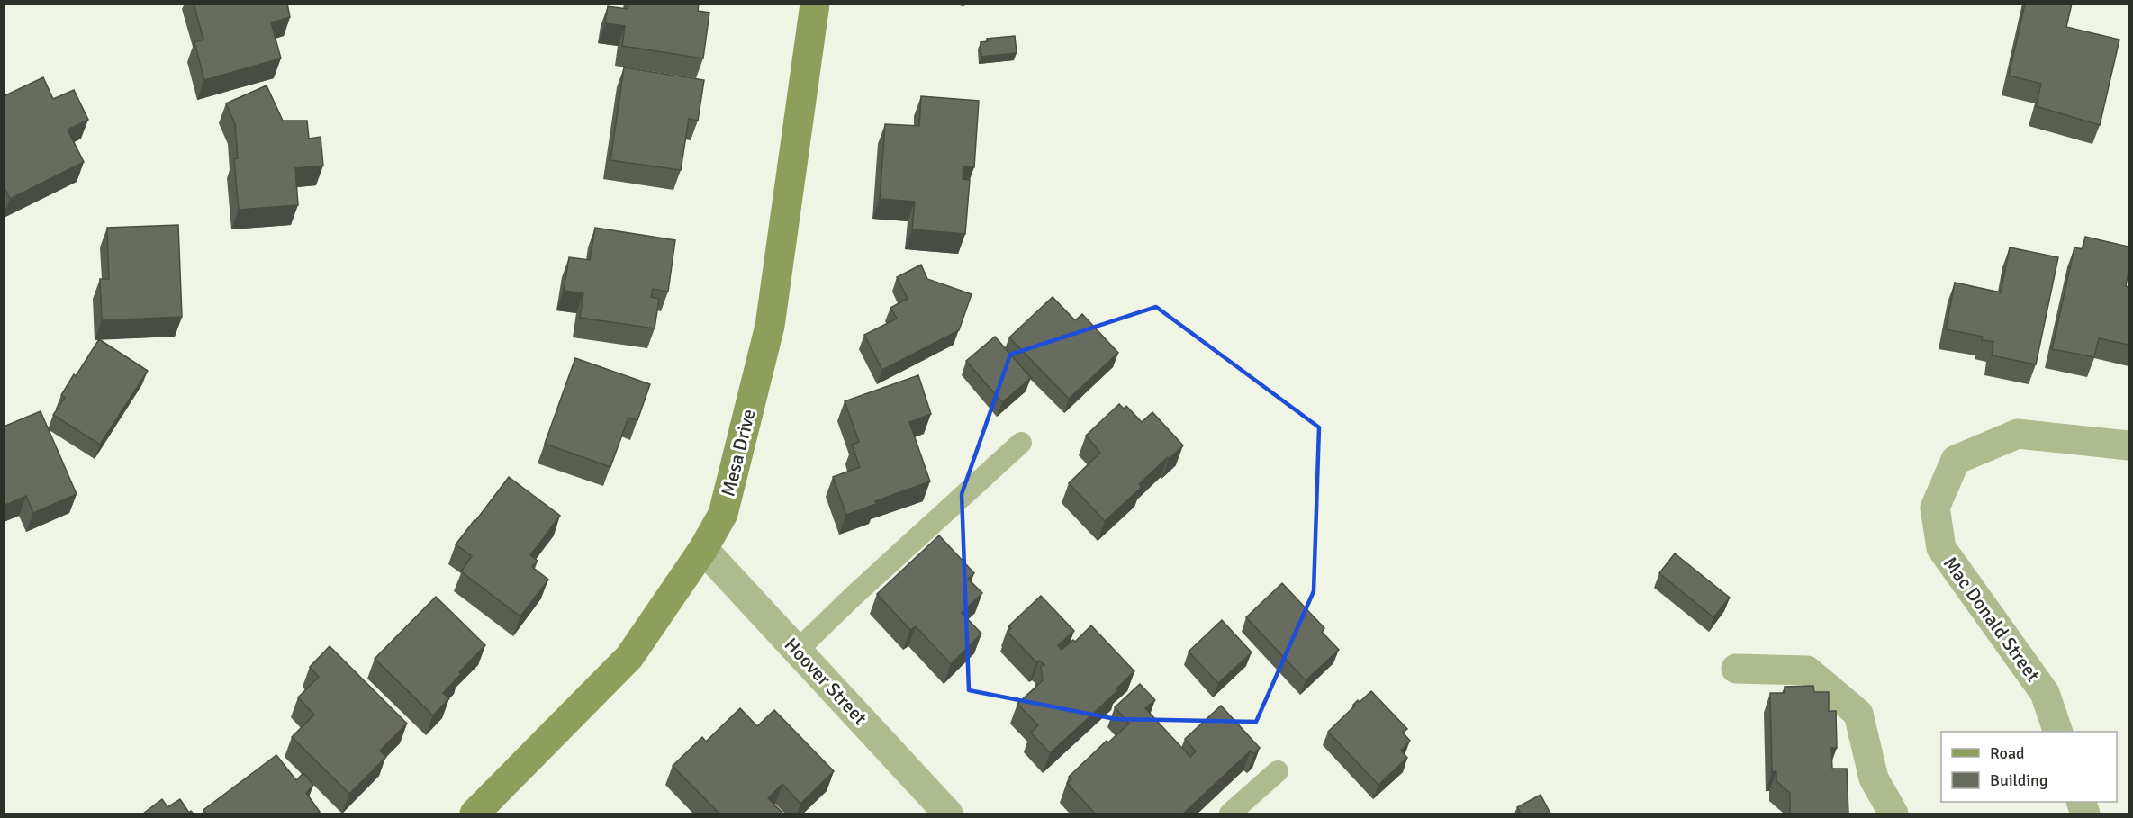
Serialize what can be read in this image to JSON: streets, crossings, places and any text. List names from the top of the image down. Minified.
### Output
{"streets":{"main road":["Mesa Drive"],"street":["Mac Donald Street","Hoover Street"]},"crossings":[["Mesa Drive","Hoover Street"]],"legend":["Road","Building"]}
